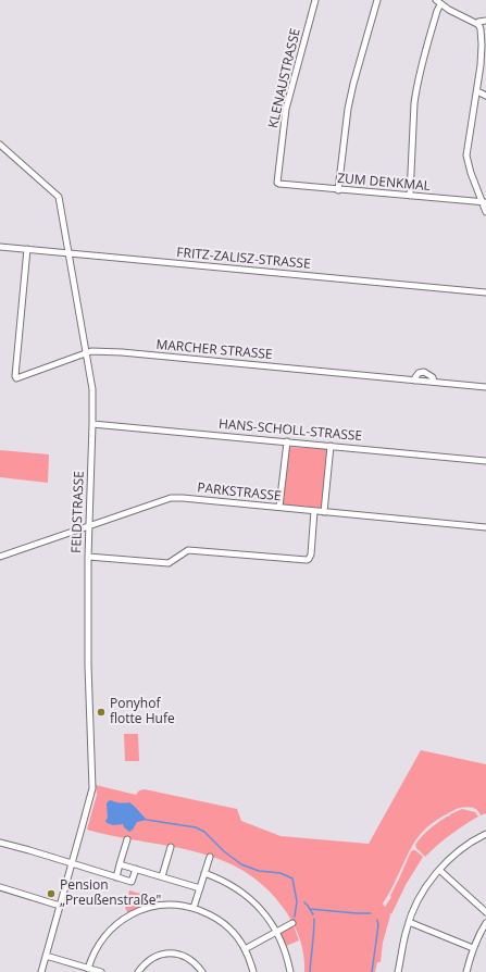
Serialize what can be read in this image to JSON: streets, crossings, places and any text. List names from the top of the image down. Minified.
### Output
{"streets":{"street":["KLENAUSTRASSE","ZUM DENKMAL","FRITZ-ZALISZ-STRASSE","MARCHER STRASSE","HANS-SCHOLL-STRASSE","PARKSTRASSE","FELDSTRASSE"]},"crossings":[["KLENAUSTRASSE","ZUM DENKMAL"],["FRITZ-ZALISZ-STRASSE","MARCHER STRASSE"],["FRITZ-ZALISZ-STRASSE","FELDSTRASSE"],["MARCHER STRASSE","FELDSTRASSE"],["HANS-SCHOLL-STRASSE","FELDSTRASSE"],["PARKSTRASSE","FELDSTRASSE"]],"places":["Ponyhof flotte Hufe","Pension „Preußenstraße\""]}
